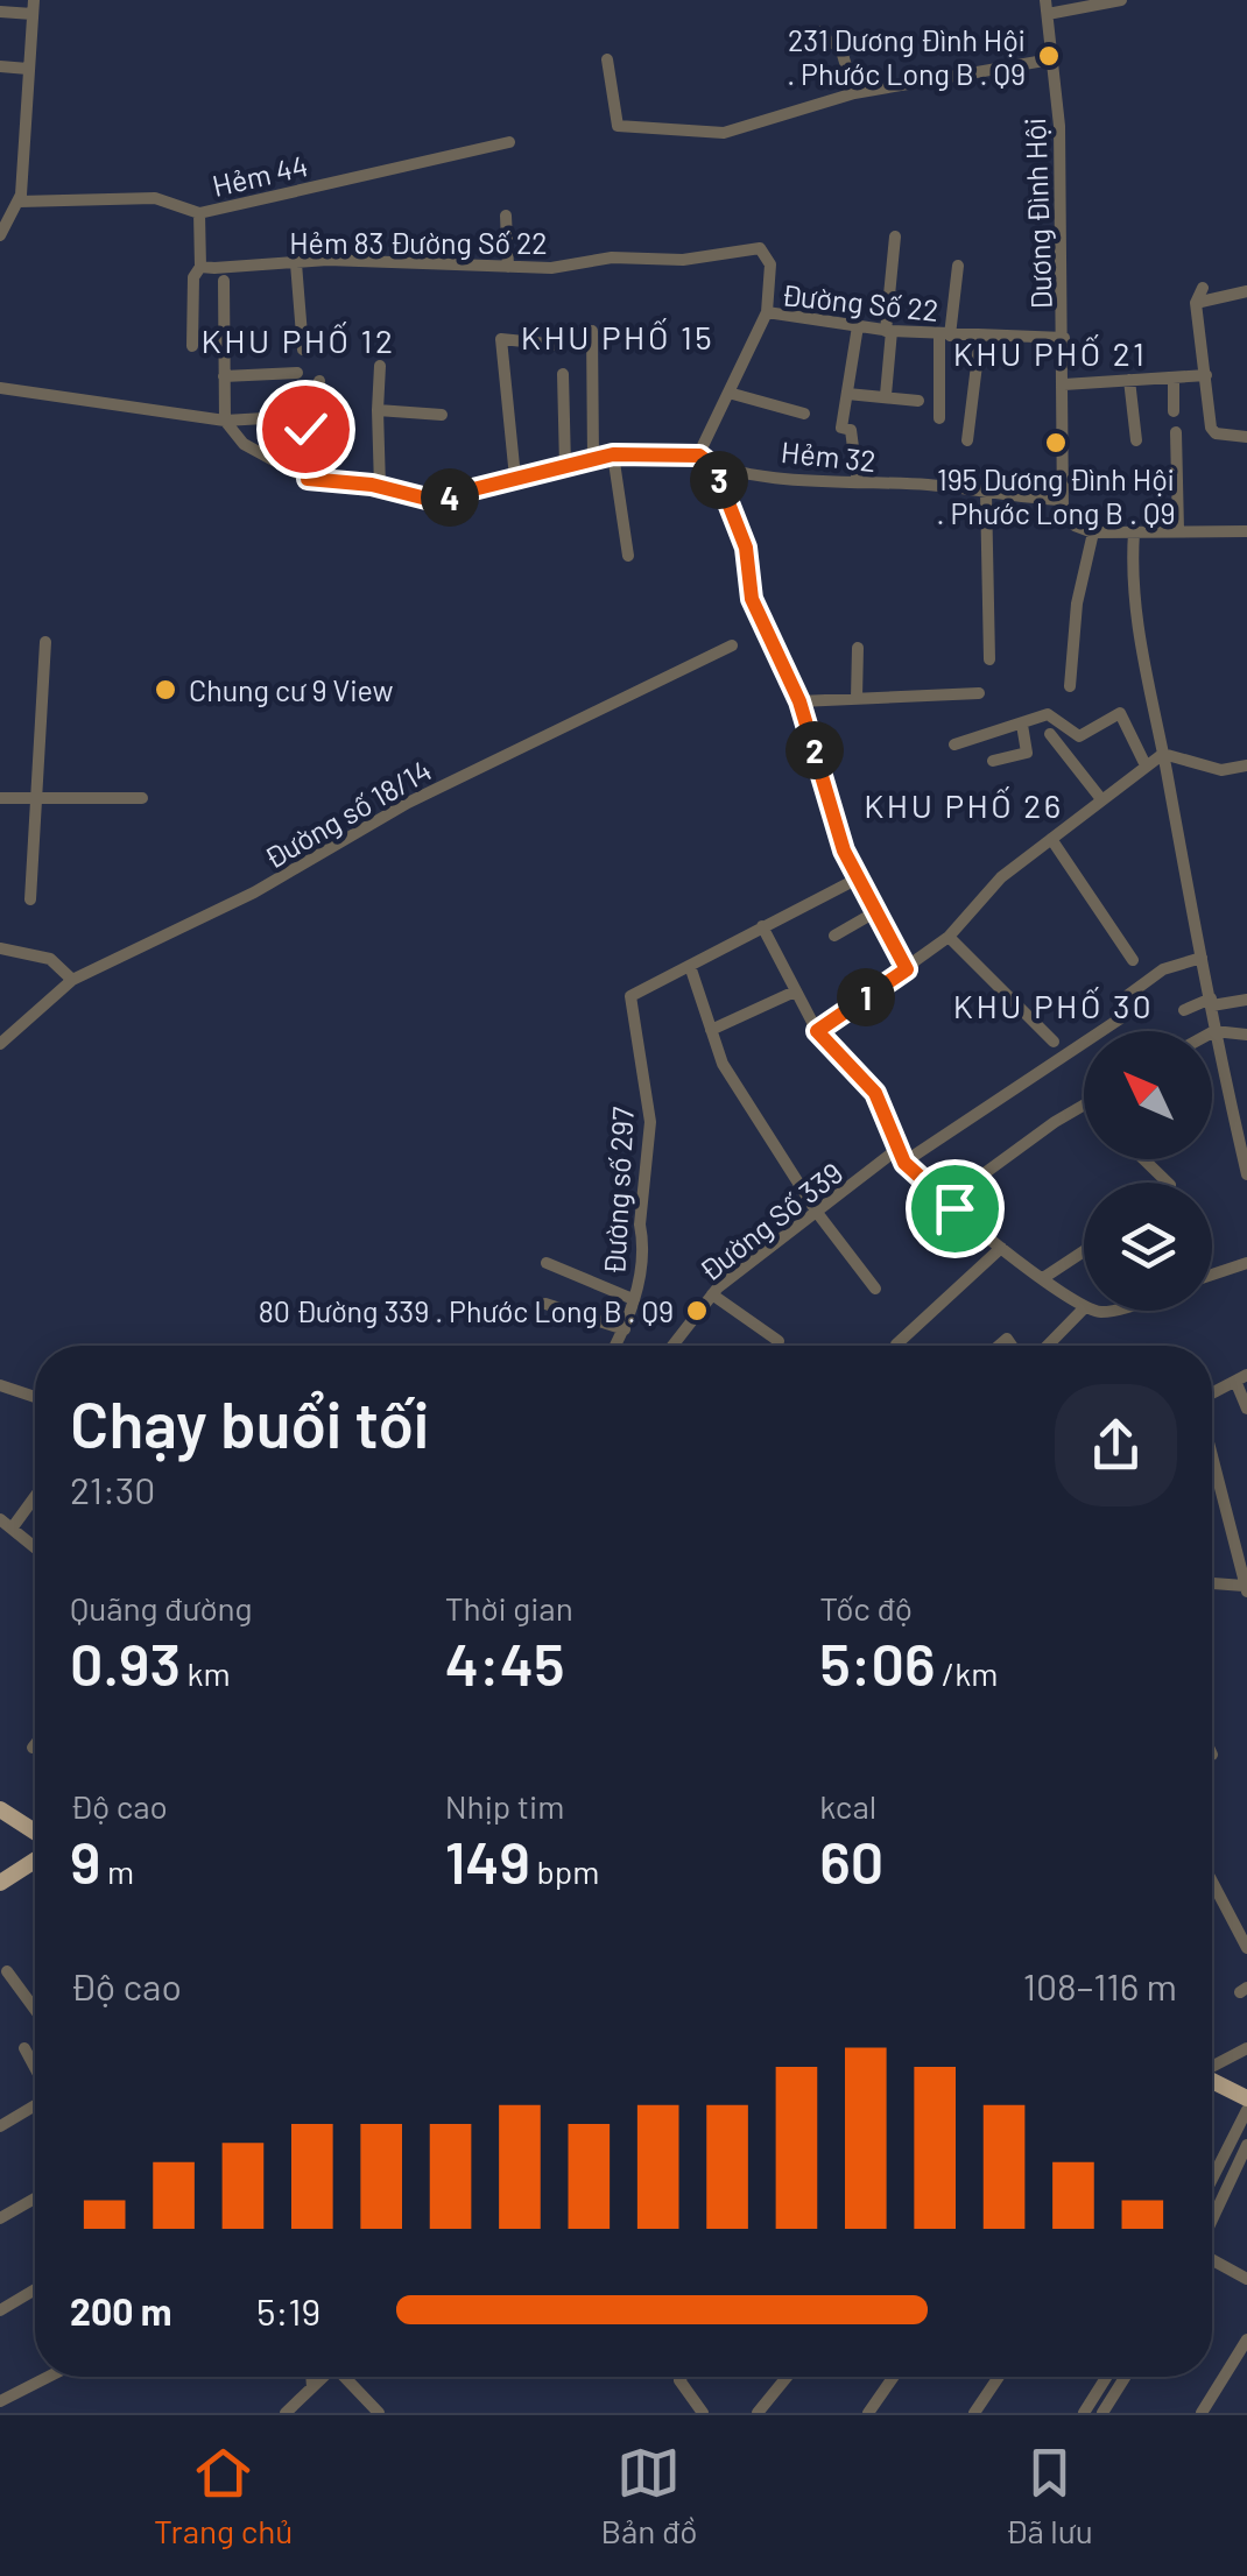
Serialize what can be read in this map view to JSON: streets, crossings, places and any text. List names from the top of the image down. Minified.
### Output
{"streets":{"street":["Hẻm 44","Dương Đình Hội","Hẻm 83 Đường Số 22","Đường Số 22","Hẻm 32","Đường số 18/14","Đường số 297","Đường Số 339"]},"crossings":[["Dương Đình Hội","Đường Số 22"],["Dương Đình Hội","Hẻm 32"],["Hẻm 83 Đường Số 22","Đường Số 22"]],"districts":["KHU PHỐ 15","KHU PHỐ 12","KHU PHỐ 21","KHU PHỐ 26","KHU PHỐ 30"],"places":["231 Dương Đình Hội . Phước Long B . Q9","195 Dương Đình Hội . Phước Long B . Q9","Chung cư 9 View","80 Đường 339 . Phước Long B . Q9"],"north":"top left","page":{"pins":["3","4","2","1"],"heading":["Chạy buổi tối","21:30"],"stats":[["Quãng đường","0.93 km"],["Thời gian","4:45"],["Tốc độ","5:06 /km"],["Độ cao","9 m"],["Nhịp tim","149 bpm"],["kcal","60"]],"chart":["Độ cao","108–116 m"],"list":[{"name":"200 m","note":"5:19"}],"tabs":["Trang chủ","Bản đồ","Đã lưu"]}}
